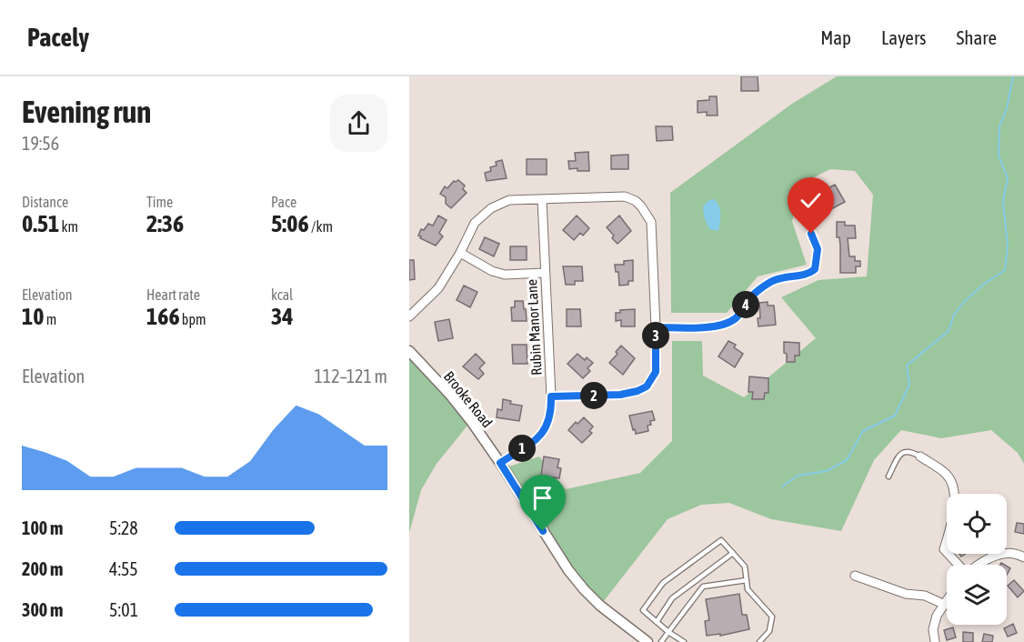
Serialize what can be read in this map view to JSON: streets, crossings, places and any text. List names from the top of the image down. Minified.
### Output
{"streets":{"street":["Rubin Manor Lane","Brooke Road"]},"crossings":[["Rubin Manor Lane","Brooke Road"]],"page":{"header":"Pacely","nav":["Map","Layers","Share"],"heading":["Evening run","19:56"],"stats":[["Distance","0.51 km"],["Time","2:36"],["Pace","5:06 /km"],["Elevation","10 m"],["Heart rate","166 bpm"],["kcal","34"]],"pins":["4","3","2","1"],"chart":["Elevation","112–121 m"],"list":[{"name":"100 m","note":"5:28"},{"name":"200 m","note":"4:55"},{"name":"300 m","note":"5:01"}]}}
